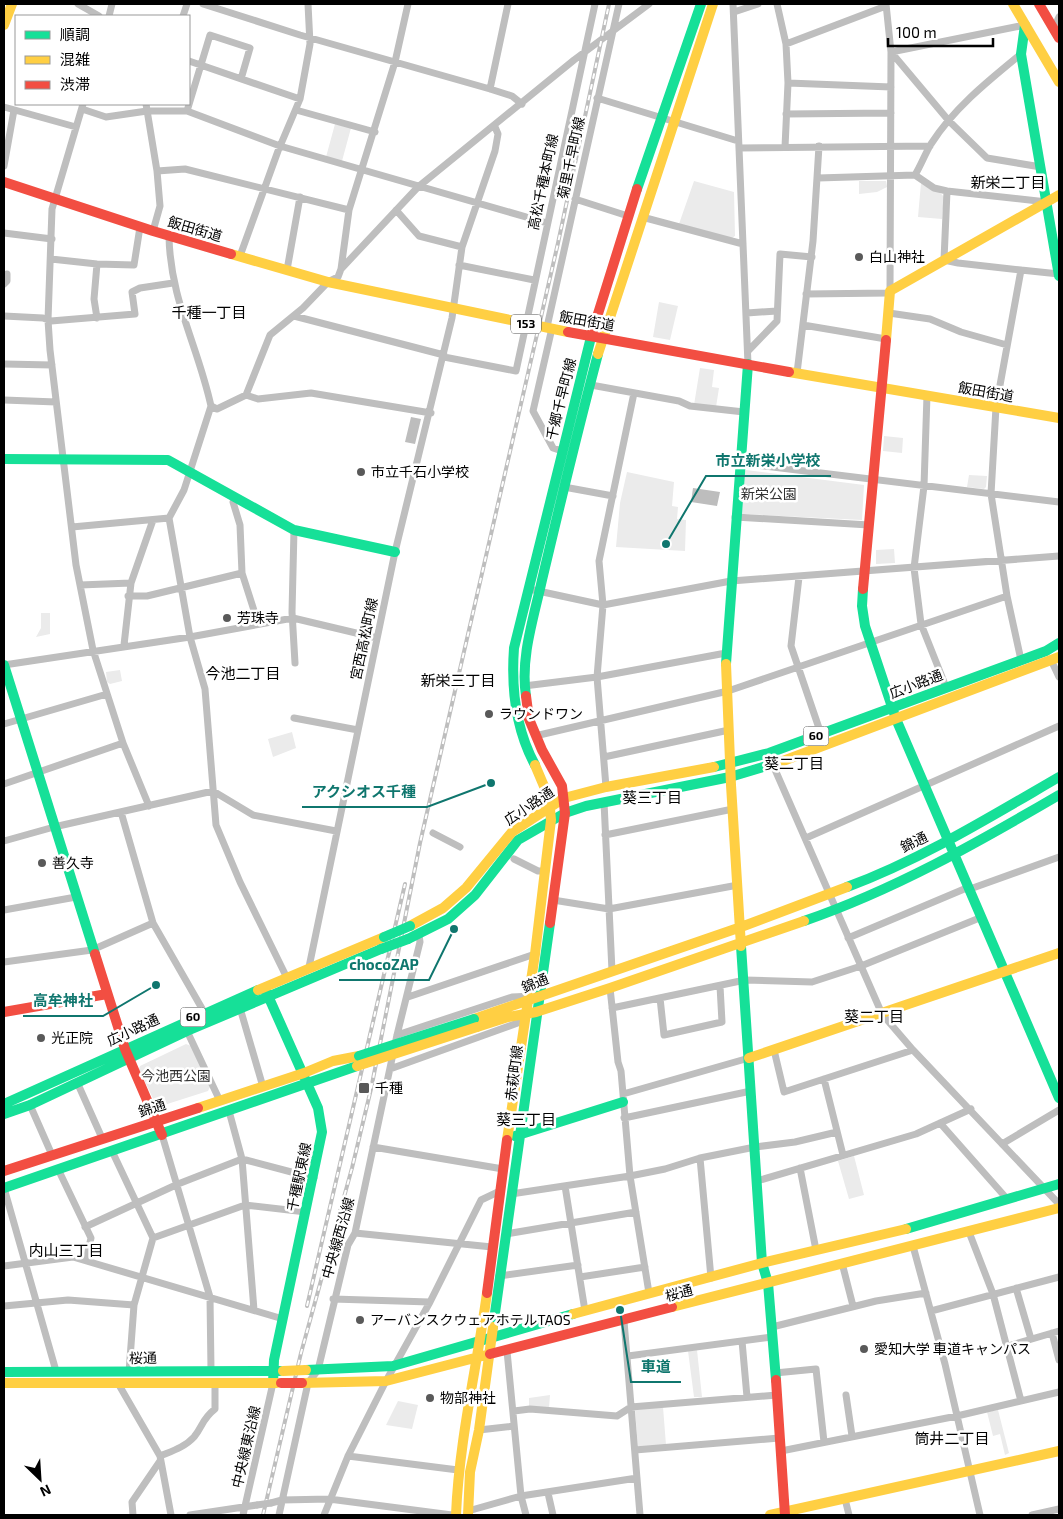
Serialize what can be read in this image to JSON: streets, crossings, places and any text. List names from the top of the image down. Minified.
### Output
{"streets":{"main road":["飯田街道","153","千郷千早町線","広小路通","60","錦通","赤萩町線","千種駅東線","桜通"],"street":["菊里千早町線","高松千種本町線","宮西高松町線","中央線西沿線","中央線東沿線"]},"crossings":[["菊里千早町線","飯田街道"],["菊里千早町線","千郷千早町線"],["高松千種本町線","飯田街道"],["高松千種本町線","宮西高松町線"],["飯田街道","千郷千早町線"],["飯田街道","宮西高松町線"],["千郷千早町線","広小路通"],["千郷千早町線","赤萩町線"],["宮西高松町線","広小路通"],["広小路通","赤萩町線"],["広小路通","千種駅東線"],["広小路通","中央線西沿線"],["錦通","赤萩町線"],["錦通","千種駅東線"],["赤萩町線","桜通"],["千種駅東線","桜通"],["千種駅東線","中央線東沿線"],["中央線西沿線","桜通"],["桜通","中央線東沿線"]],"districts":["新栄二丁目","千種一丁目","今池二丁目","新栄三丁目","葵二丁目","葵三丁目","葵二丁目","葵三丁目","内山三丁目","筒井二丁目"],"parks":["新栄公園","今池西公園"],"places":{"other":["白山神社","市立千石小学校","市立新栄小学校","芳珠寺","ラウンドワン","アクシオス千種","善久寺","chocoZAP","高牟神社","光正院","車道","アーバンスクウェアホテルTAOS","愛知大学 車道キャンパス","物部神社"],"transit":["千種"]},"legend":["順調","混雑","渋滞"],"scale_bar":"100 m","north":"bottom right"}
